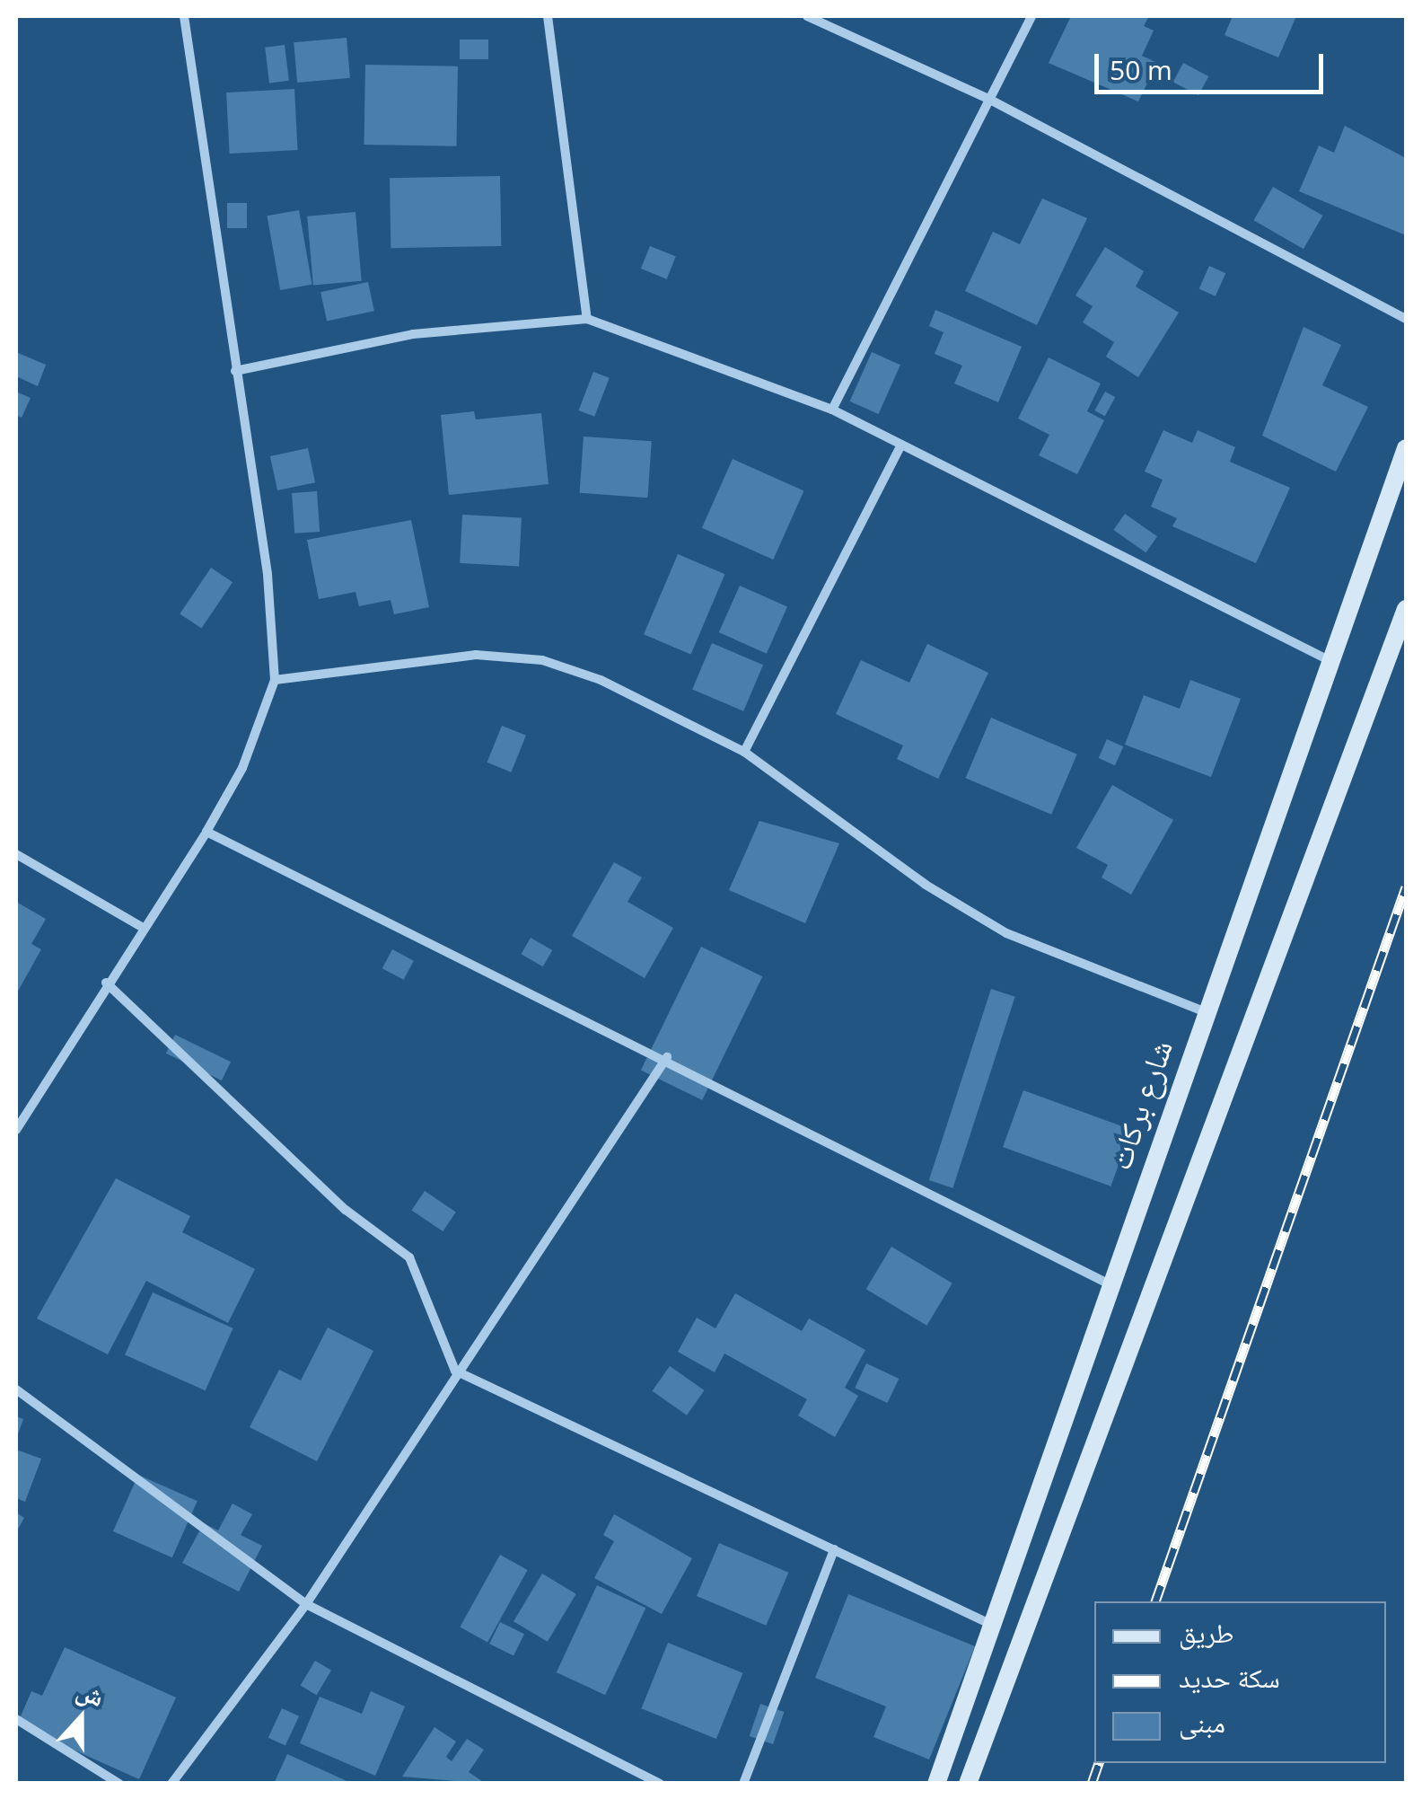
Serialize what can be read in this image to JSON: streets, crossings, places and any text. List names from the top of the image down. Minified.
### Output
{"streets":{"main road":["شارع بركات"]},"legend":["طريق","سكة حديد","مبنى"],"scale_bar":"50 m","north":"top"}
